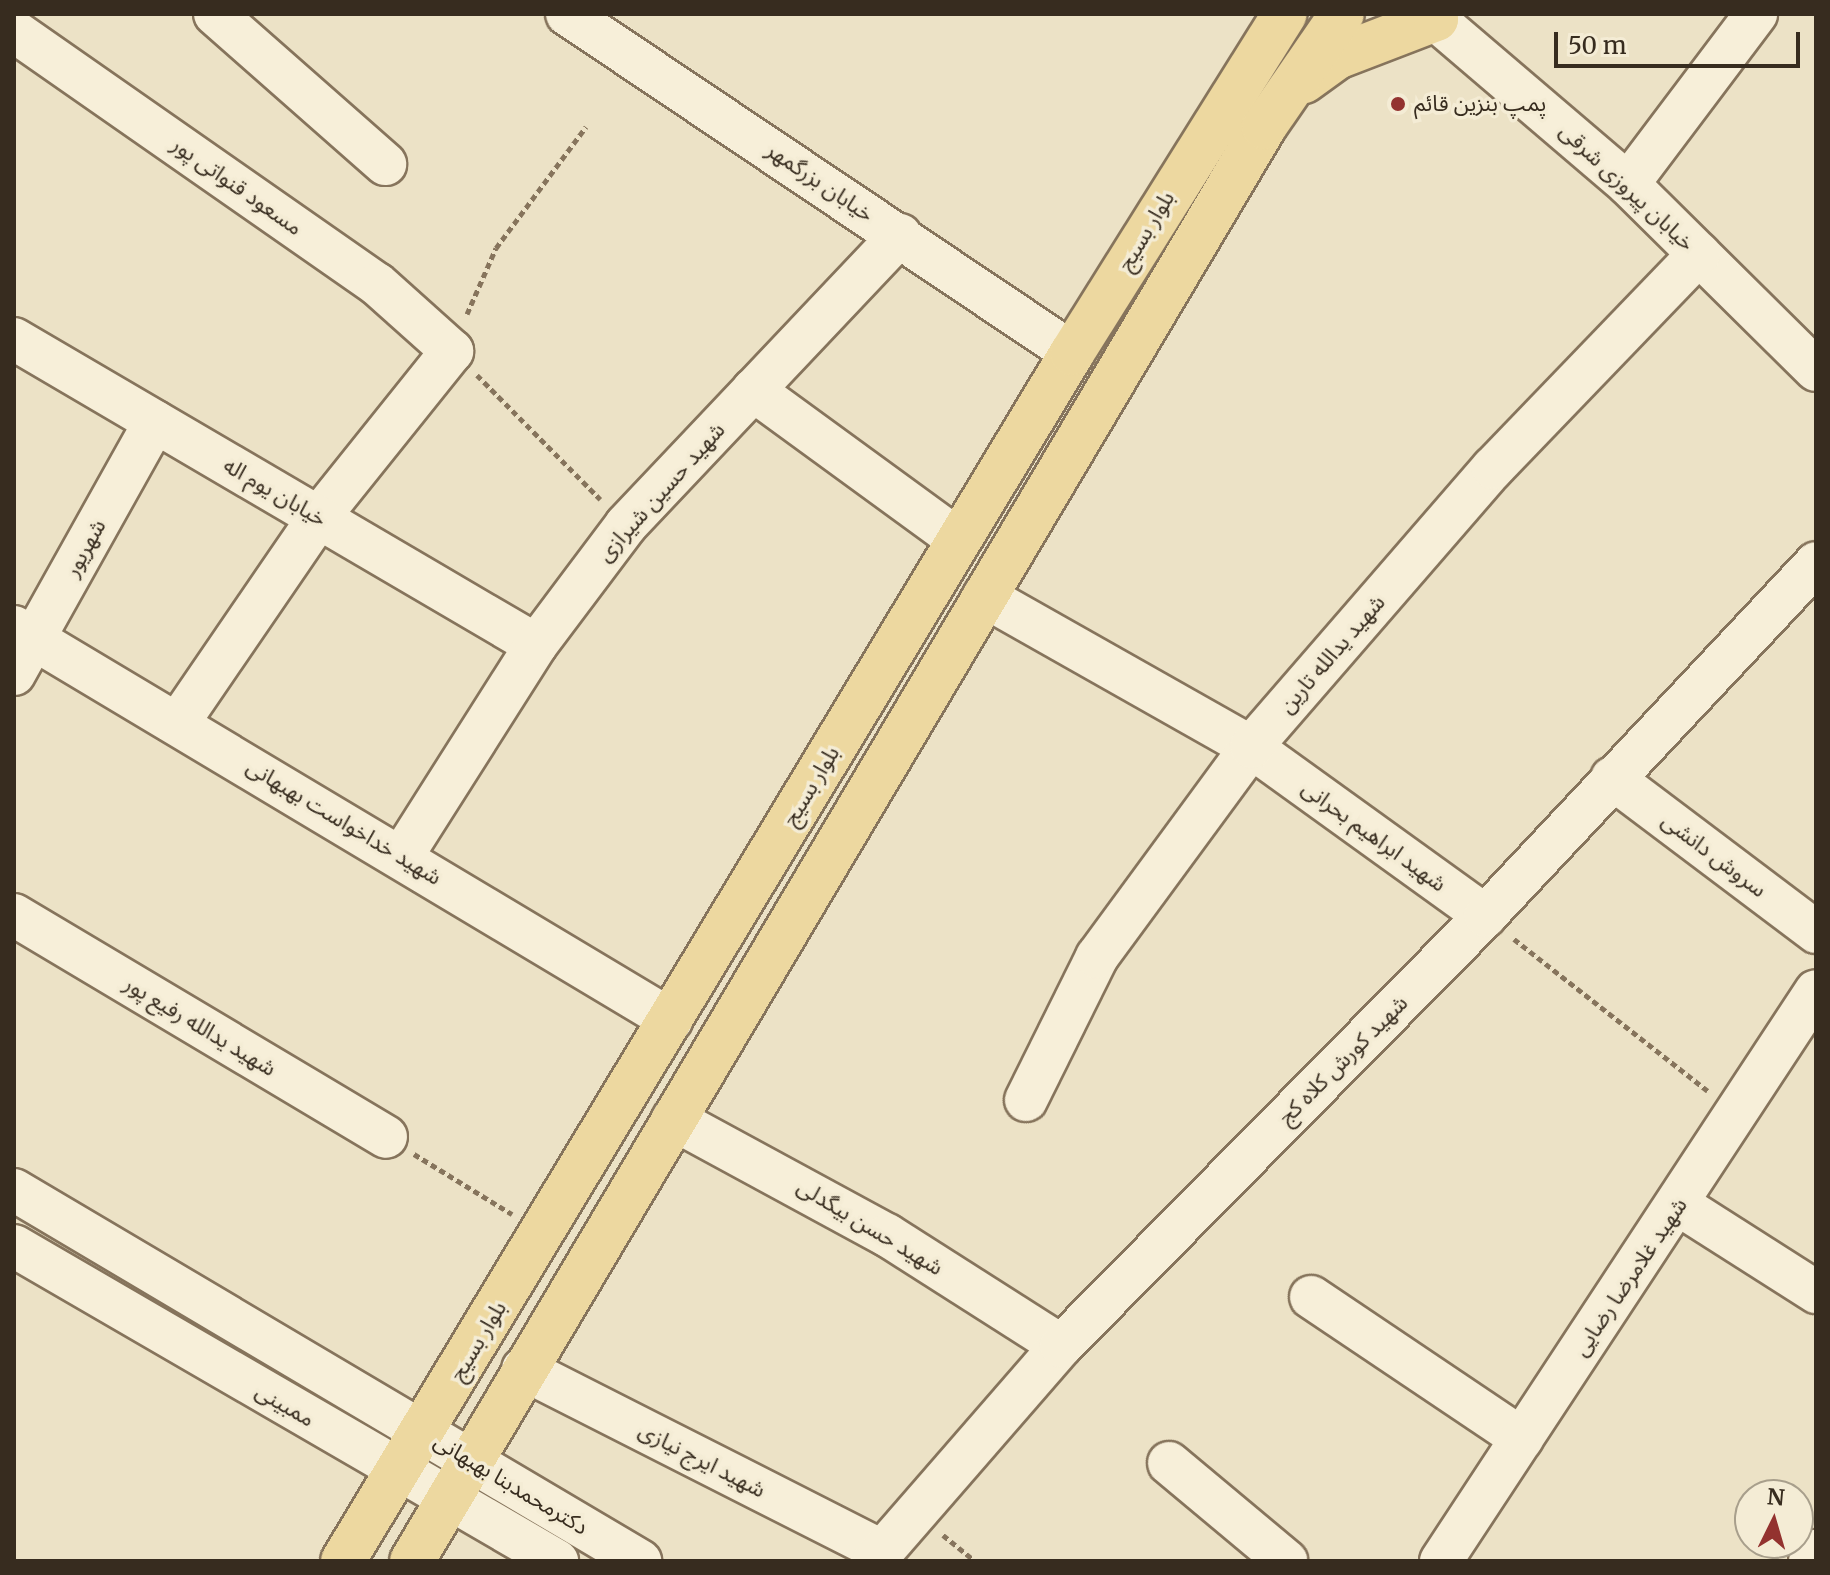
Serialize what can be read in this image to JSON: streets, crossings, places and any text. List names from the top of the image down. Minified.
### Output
{"streets":{"main road":["بلوار بسیج"],"street":["خیابان بزرگمهر","مسعود قنواتی پور","خیابان پیروزی شرقی","خیابان یوم اله","شهید حسین شیرازی","شهریور","شهید یدالله تارین","شهید خداخواست بهبهانی","شهید ابراهیم بحرانی","سروش دانشی","شهید یدالله رفیع پور","شهید کورش کلاه کج","شهید حسن بیگدلی","شهید غلامرضا رضایی","ممبینی","شهید ایرج نیازی","دکترمحمدبنا بهبهانی"]},"crossings":[["خیابان بزرگمهر","بلوار بسیج"],["خیابان بزرگمهر","شهید حسین شیرازی"],["خیابان پیروزی شرقی","شهید یدالله تارین"],["بلوار بسیج","شهید خداخواست بهبهانی"],["بلوار بسیج","ممبینی"],["بلوار بسیج","دکترمحمدبنا بهبهانی"],["خیابان یوم اله","شهید حسین شیرازی"],["خیابان یوم اله","شهریور"],["شهید حسین شیرازی","شهید خداخواست بهبهانی"],["شهریور","شهید خداخواست بهبهانی"],["شهید یدالله تارین","شهید ابراهیم بحرانی"],["شهید ابراهیم بحرانی","شهید کورش کلاه کج"],["سروش دانشی","شهید کورش کلاه کج"],["شهید کورش کلاه کج","شهید حسن بیگدلی"],["شهید کورش کلاه کج","شهید ایرج نیازی"]],"places":["پمپ بنزین قائم"],"scale_bar":"50 m","north":"top"}
